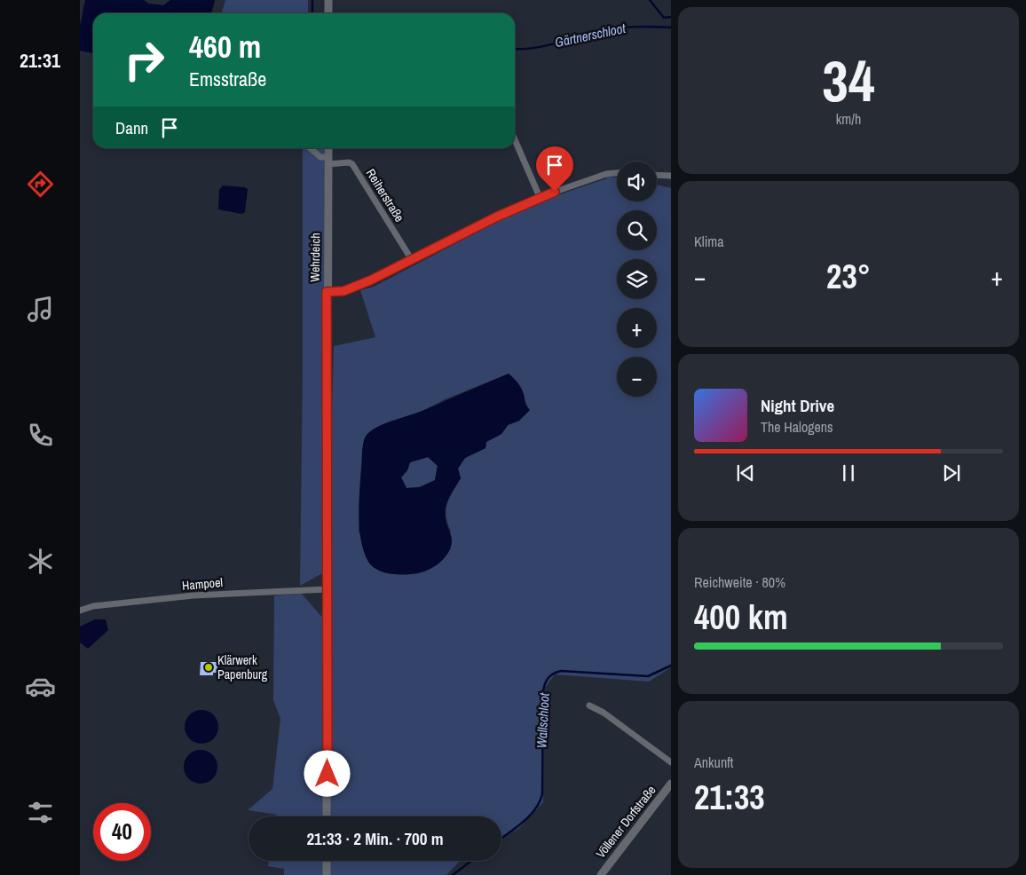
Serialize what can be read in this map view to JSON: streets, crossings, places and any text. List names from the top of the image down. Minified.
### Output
{"streets":{"street":["Reiherstraße","Wehrdeich","Hampoel","Völlener Dorfstraße"]},"crossings":[["Reiherstraße","Wehrdeich"],["Wehrdeich","Hampoel"]],"water":["Gärtnerschloot","Wallschloot"],"places":["Klärwerk Papenburg"],"page":{"tabs":"21:31","tile":[["34","km/h"],"Klima",["Reichweite · 80%","400 km"],["Ankunft","21:33"]],"turn":["460 m","Emsstraße"],"then":"Dann","map_buttons":["+","−"],"heat":["−","23°","+"],"song":["Night Drive","The Halogens"],"limit":"40","trip":"21:33 · 2 Min. · 700 m"}}
